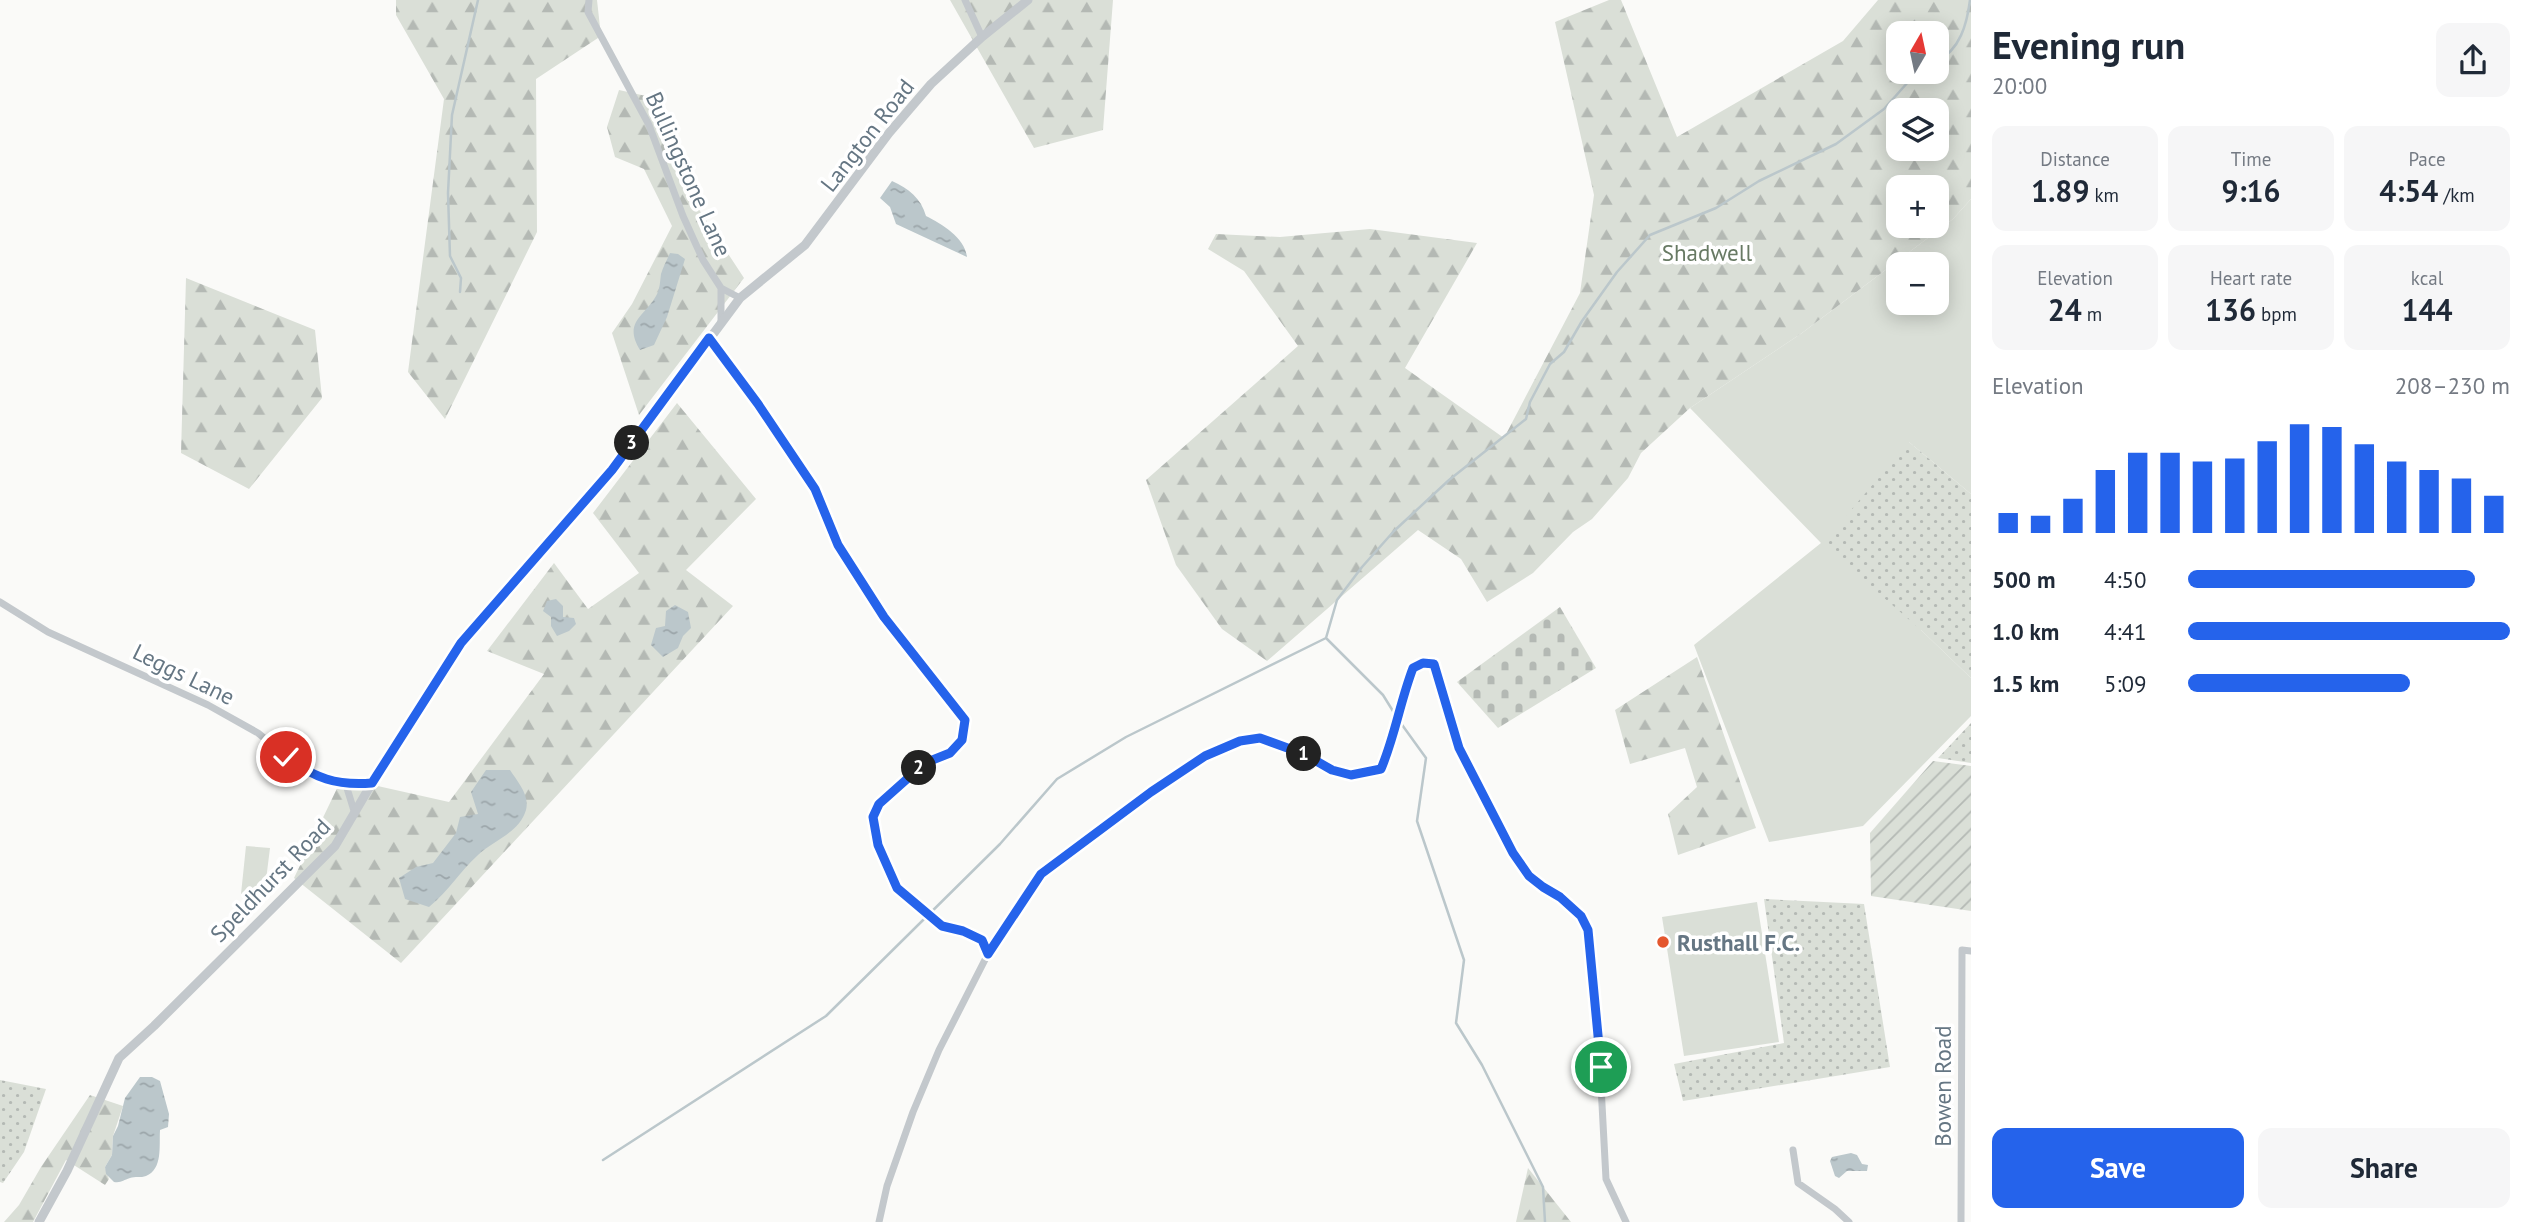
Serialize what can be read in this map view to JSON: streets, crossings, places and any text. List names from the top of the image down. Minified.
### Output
{"streets":{"street":["Langton Road","Bullingstone Lane","Leggs Lane","Speldhurst Road","Bowen Road"]},"crossings":[["Langton Road","Bullingstone Lane"],["Langton Road","Speldhurst Road"],["Bullingstone Lane","Speldhurst Road"],["Leggs Lane","Speldhurst Road"]],"parks":["Shadwell"],"places":["Rusthall F.C."],"north":"top","page":{"heading":["Evening run","20:00"],"map_buttons":["+","−"],"stats":[["Distance","1.89 km"],["Time","9:16"],["Pace","4:54 /km"],["Elevation","24 m"],["Heart rate","136 bpm"],["kcal","144"]],"chart":["Elevation","208–230 m"],"pins":["3","1","2"],"list":[{"name":"500 m","note":"4:50"},{"name":"1.0 km","note":"4:41"},{"name":"1.5 km","note":"5:09"}],"buttons":["Save","Share"]}}
